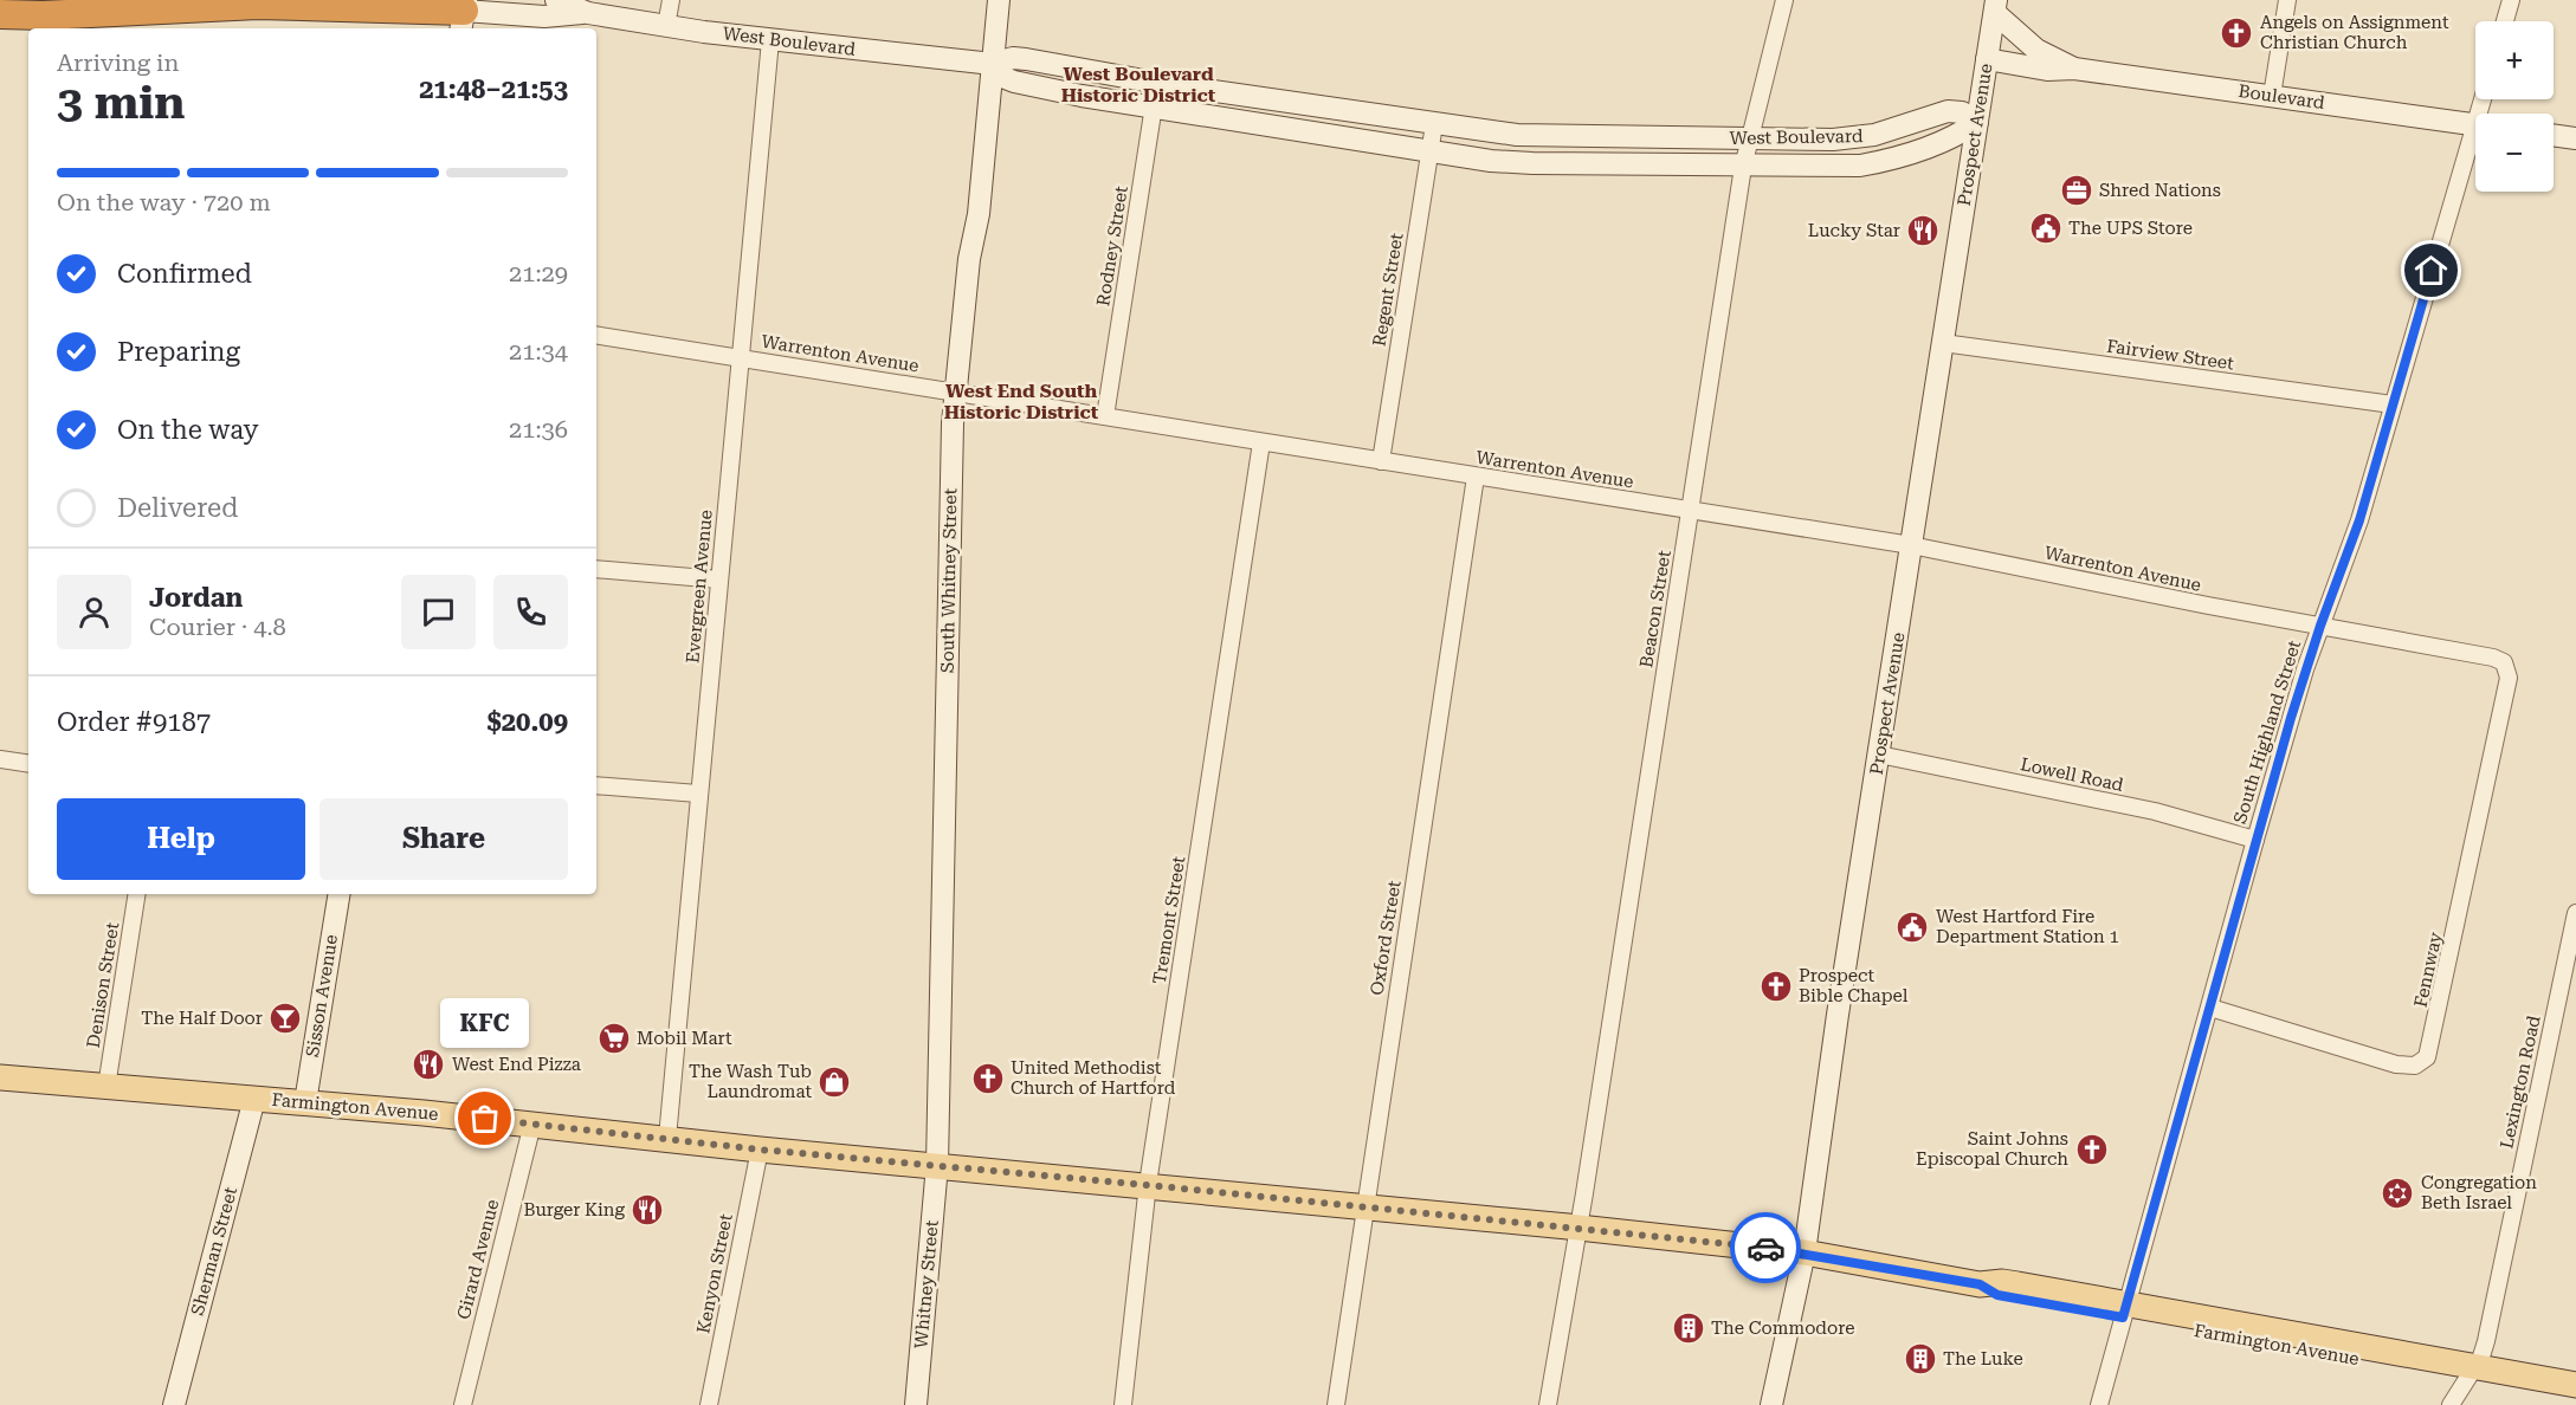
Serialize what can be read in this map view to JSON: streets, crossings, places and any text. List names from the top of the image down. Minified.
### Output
{"streets":{"main road":["West Boulevard","Boulevard","Prospect Avenue","South Whitney Street","Sisson Avenue","Farmington Avenue","Sherman Street","Whitney Street"],"street":["Rodney Street","Regent Street","Warrenton Avenue","Fairview Street","Evergreen Avenue","Beacon Street","South Highland Street","Lowell Road","Tremont Street","Oxford Street","Fennway","Denison Street","Lexington Road","Girard Avenue","Kenyon Street"]},"crossings":[["West Boulevard","Prospect Avenue"],["West Boulevard","Rodney Street"],["West Boulevard","Regent Street"],["West Boulevard","South Whitney Street"],["West Boulevard","Evergreen Avenue"],["West Boulevard","Beacon Street"],["Boulevard","Prospect Avenue"],["Prospect Avenue","Warrenton Avenue"],["Prospect Avenue","Fairview Street"],["Prospect Avenue","Lowell Road"],["Prospect Avenue","Farmington Avenue"],["Rodney Street","Warrenton Avenue"],["Regent Street","Warrenton Avenue"],["Warrenton Avenue","South Whitney Street"],["Warrenton Avenue","Evergreen Avenue"],["Warrenton Avenue","Beacon Street"],["Warrenton Avenue","South Highland Street"],["Warrenton Avenue","Tremont Street"],["Warrenton Avenue","Oxford Street"],["Warrenton Avenue","Fennway"],["Fairview Street","South Highland Street"],["South Whitney Street","Farmington Avenue"],["South Whitney Street","Whitney Street"],["Evergreen Avenue","Farmington Avenue"],["Beacon Street","Farmington Avenue"],["South Highland Street","Lowell Road"],["South Highland Street","Fennway"],["South Highland Street","Farmington Avenue"],["Tremont Street","Farmington Avenue"],["Oxford Street","Farmington Avenue"],["Denison Street","Farmington Avenue"],["Sisson Avenue","Farmington Avenue"],["Lexington Road","Farmington Avenue"],["Farmington Avenue","Sherman Street"],["Farmington Avenue","Girard Avenue"],["Farmington Avenue","Kenyon Street"],["Farmington Avenue","Whitney Street"]],"districts":["West Boulevard Historic District","West End South Historic District"],"places":{"church":["Angels on Assignment Christian Church","Prospect Bible Chapel","United Methodist Church of Hartford","Saint Johns Episcopal Church"],"office":["Shred Nations"],"public building":["The UPS Store","West Hartford Fire Department Station 1"],"restaurant":["Lucky Star","West End Pizza","Burger King"],"bar":["The Half Door"],"supermarket":["Mobil Mart"],"shop":["The Wash Tub Laundromat"],"other":["KFC"],"synagogue":["Congregation Beth Israel"],"building":["The Commodore","The Luke"]},"page":{"map_buttons":["+","−"],"heading":["3 min","Arriving in","21:48–21:53"],"panel":["Jordan","Courier · 4.8","Order #9187","$20.09"],"bar":"On the way · 720 m","list":[["Confirmed","21:29"],["Preparing","21:34"],["On the way","21:36"],"Delivered"],"buttons":["Help","Share"],"bubble":"KFC"}}
